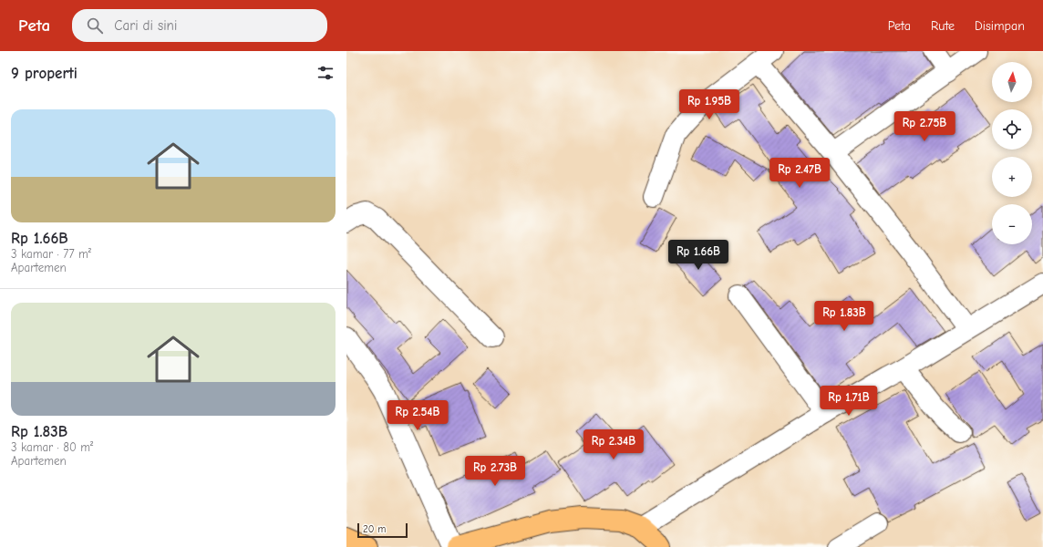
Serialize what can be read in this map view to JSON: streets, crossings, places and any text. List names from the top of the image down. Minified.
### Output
{"scale_bar":"20 m","north":"top","page":{"header":"Peta","search":"Cari di sini","nav":["Peta","Rute","Disimpan"],"heading":"9 properti","map_buttons":["+","−"],"price":["Rp 1.95B","Rp 2.75B","Rp 2.47B","Rp 1.66B","Rp 1.83B","Rp 1.71B","Rp 2.54B","Rp 2.34B","Rp 2.73B"],"list":[{"name":"Rp 1.66B","note":"3 kamar · 77 m² · Apartemen"},{"name":"Rp 1.83B","note":"3 kamar · 80 m² · Apartemen"}],"scale":"20 m"}}
